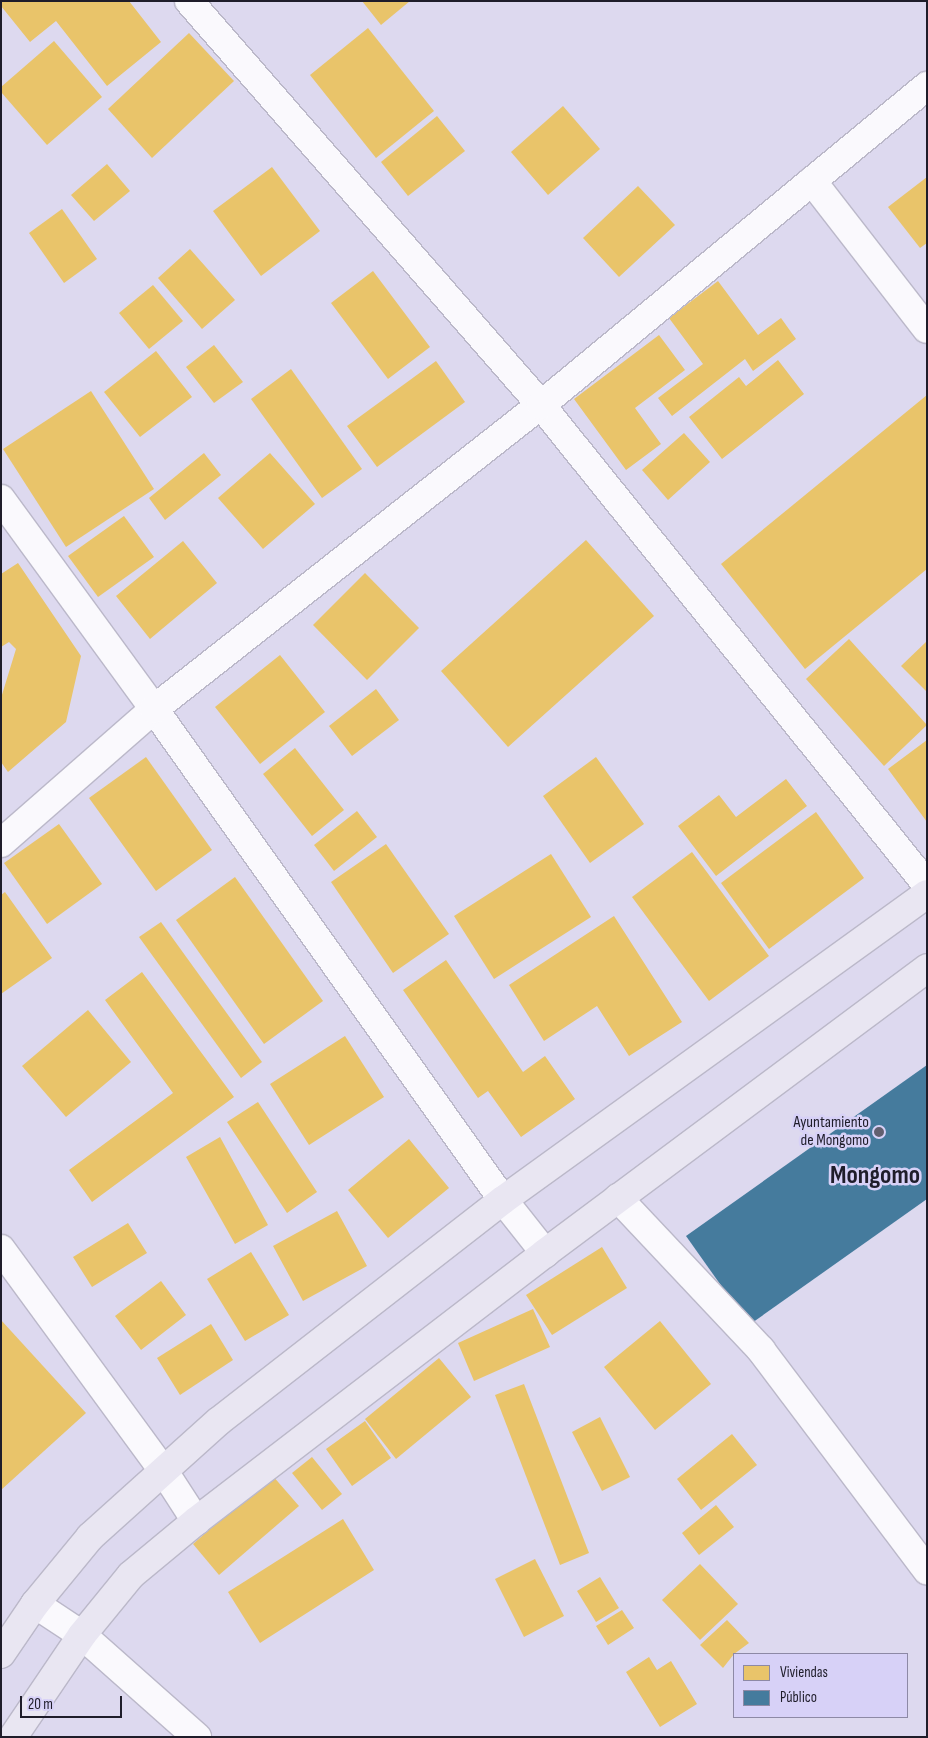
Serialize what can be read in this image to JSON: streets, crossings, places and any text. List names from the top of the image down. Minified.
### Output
{"districts":["Mongomo"],"places":["Ayuntamiento de Mongomo"],"legend":["Viviendas","Público"],"scale_bar":"20 m"}
